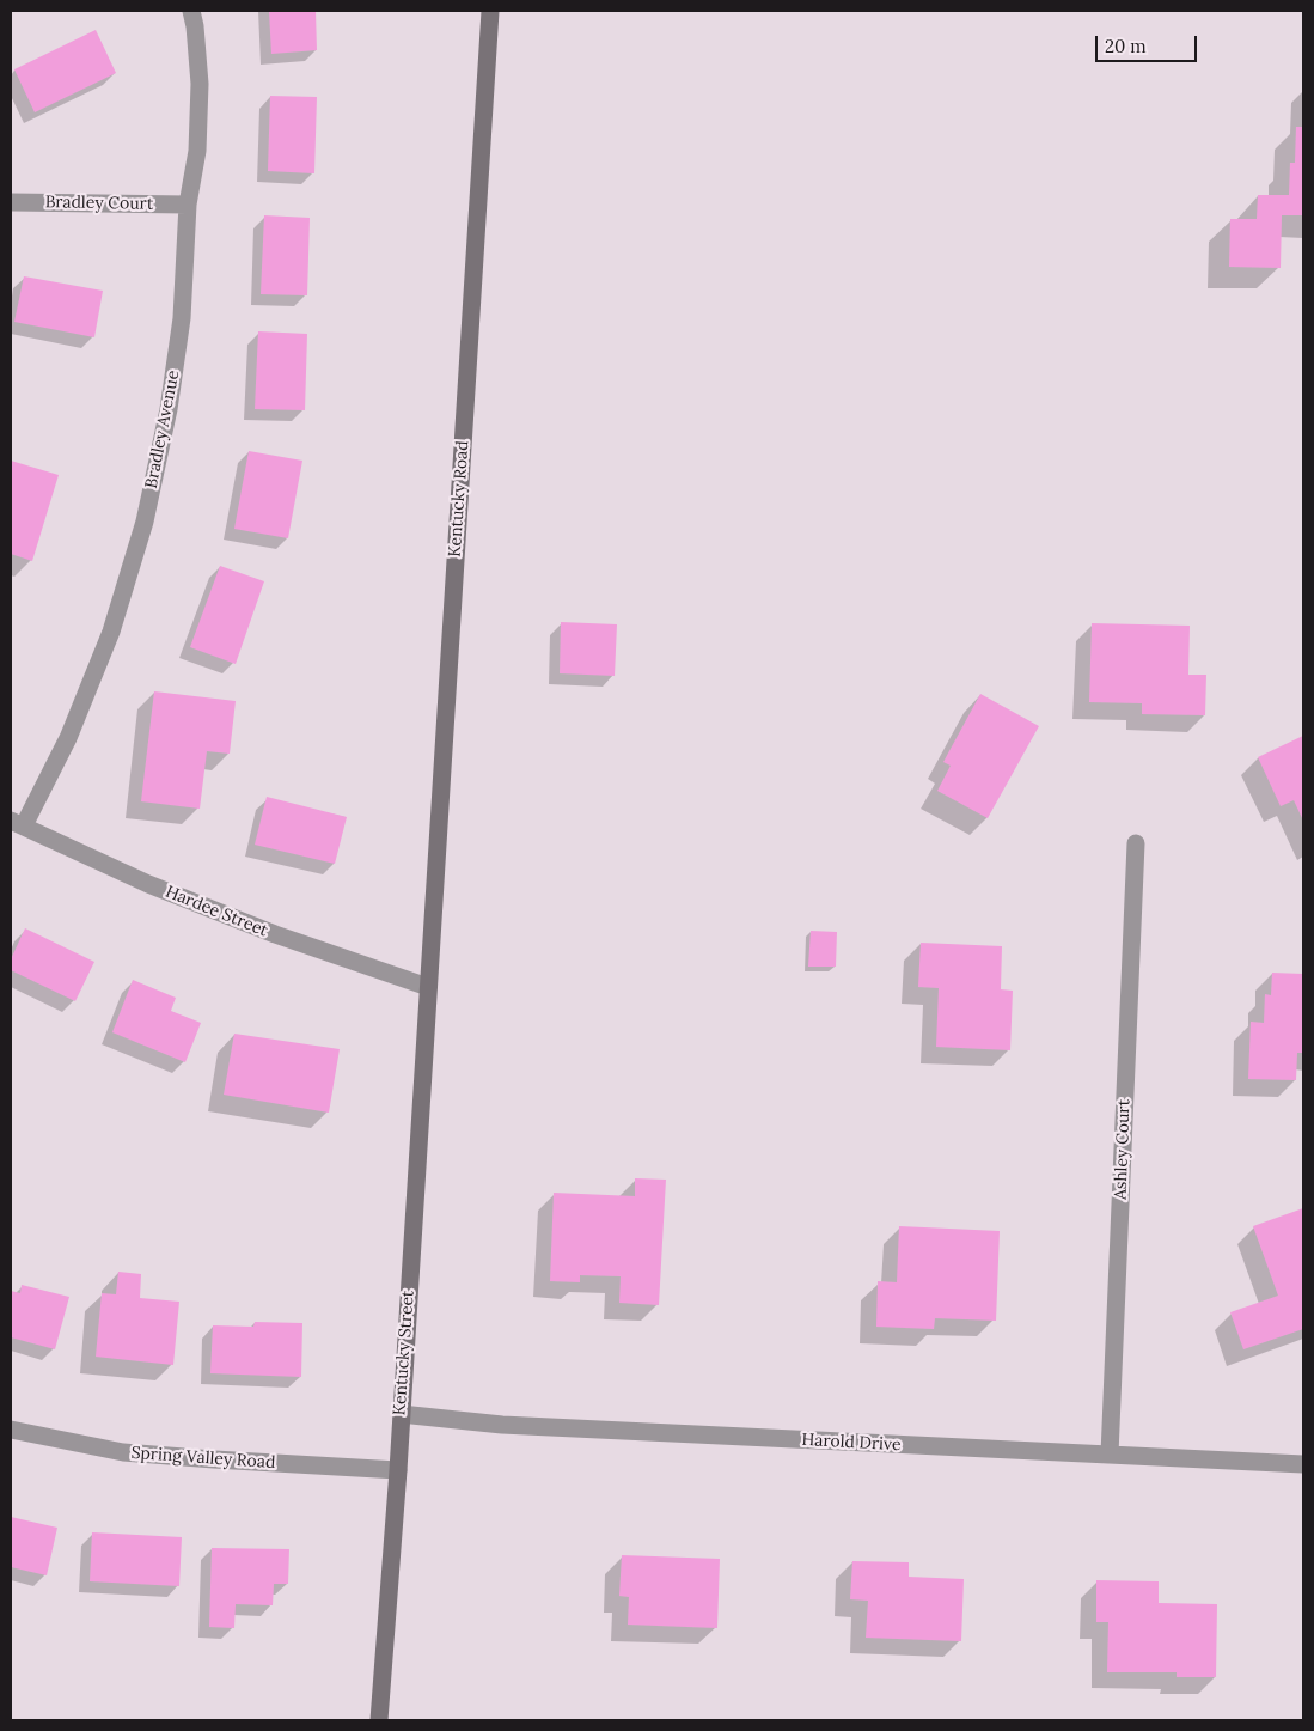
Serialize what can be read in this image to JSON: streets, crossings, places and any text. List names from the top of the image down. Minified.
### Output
{"streets":{"street":["Bradley Court","Bradley Avenue","Kentucky Road","Hardee Street","Ashley Court","Kentucky Street","Harold Drive","Spring Valley Road"]},"crossings":[["Bradley Court","Bradley Avenue"],["Bradley Avenue","Hardee Street"],["Kentucky Road","Hardee Street"],["Kentucky Road","Kentucky Street"],["Hardee Street","Kentucky Street"],["Ashley Court","Harold Drive"],["Kentucky Street","Harold Drive"],["Kentucky Street","Spring Valley Road"]],"scale_bar":"20 m"}
